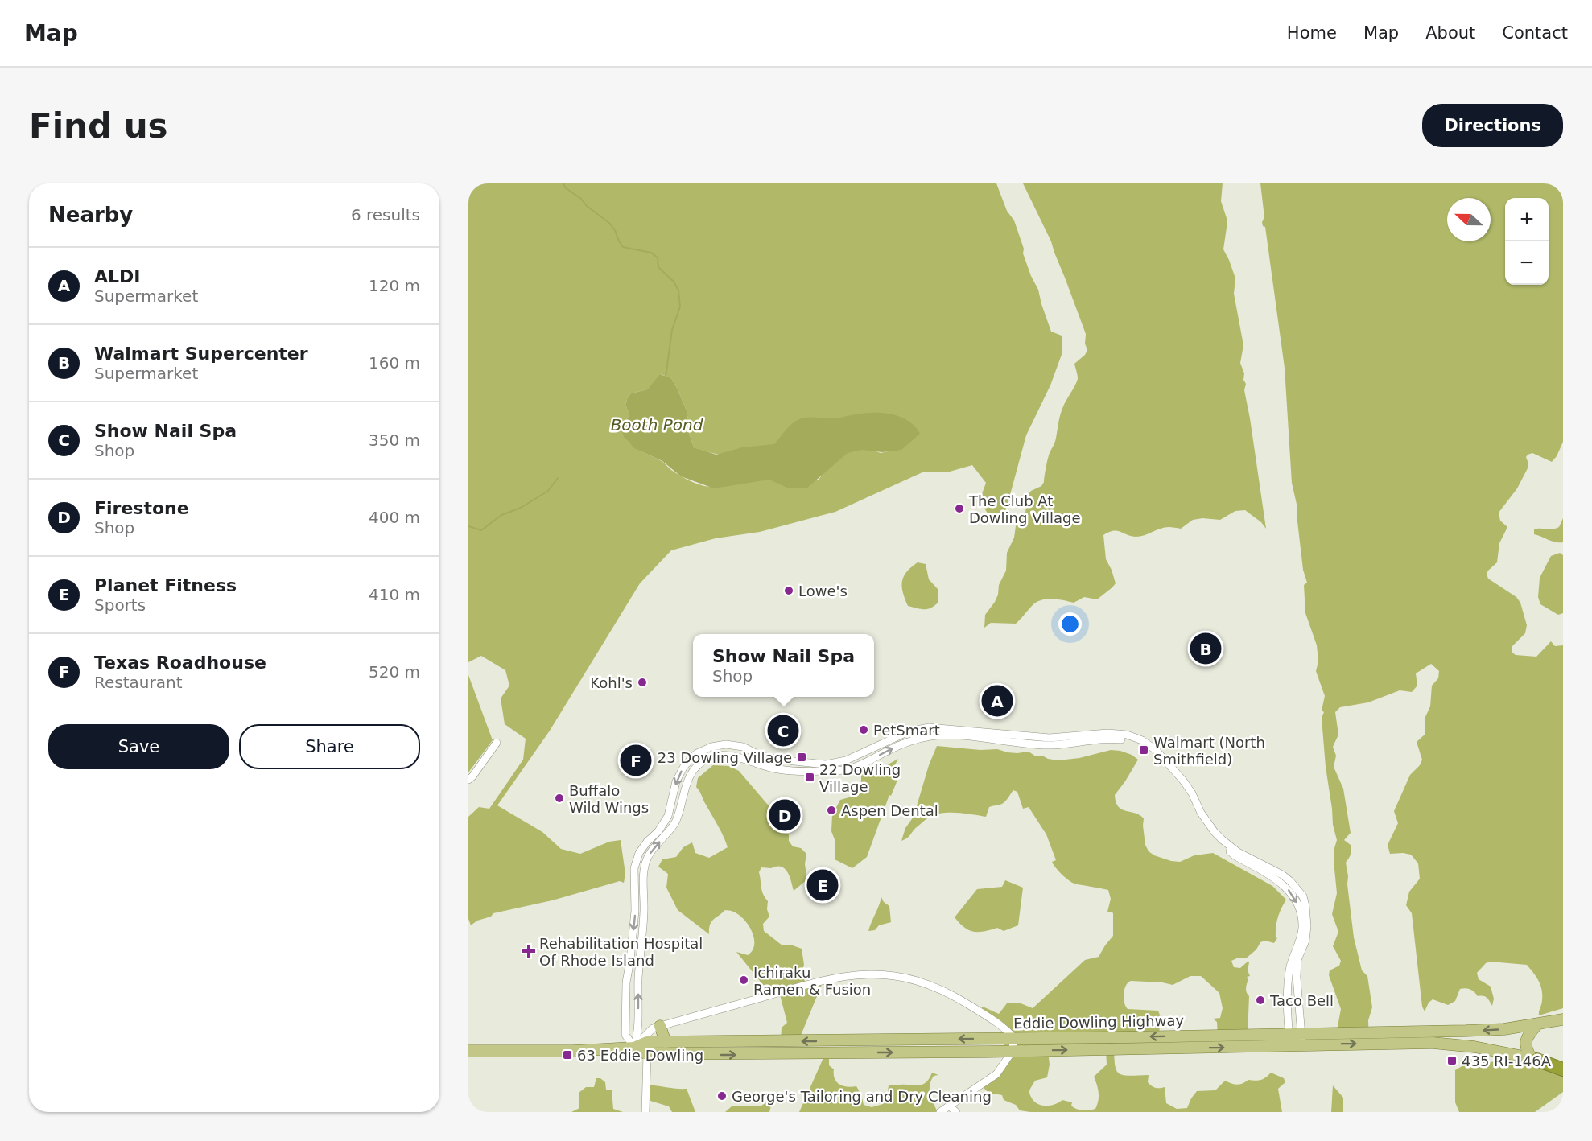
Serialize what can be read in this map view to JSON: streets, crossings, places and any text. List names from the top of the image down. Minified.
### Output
{"streets":{"main road":["Eddie Dowling Highway"]},"water":["Booth Pond"],"places":{"other":["The Club At Dowling Village","Lowe's","Kohl's","PetSmart","Buffalo Wild Wings","Aspen Dental","Ichiraku Ramen & Fusion","Taco Bell","George's Tailoring and Dry Cleaning"],"transit":["Walmart (North Smithfield)","23 Dowling Village","22 Dowling Village","63 Eddie Dowling","435 RI-146A"],"health":["Rehabilitation Hospital Of Rhode Island"]},"north":"left","page":{"header":"Map","nav":["Home","Map","About","Contact"],"buttons":["Directions",["Save","Share"]],"title":"Find us","heading":["Nearby","6 results"],"map_buttons":["+","−"],"list":[{"mark":"A","name":"ALDI","note":"Supermarket","value":"120 m"},{"mark":"B","name":"Walmart Supercenter","note":"Supermarket","value":"160 m"},{"mark":"C","name":"Show Nail Spa","note":"Shop","value":"350 m"},{"mark":"D","name":"Firestone","note":"Shop","value":"400 m"},{"mark":"E","name":"Planet Fitness","note":"Sports","value":"410 m"},{"mark":"F","name":"Texas Roadhouse","note":"Restaurant","value":"520 m"}],"pins":["B","A","C","F","D","E"],"popup":["Show Nail Spa","Shop"]}}
